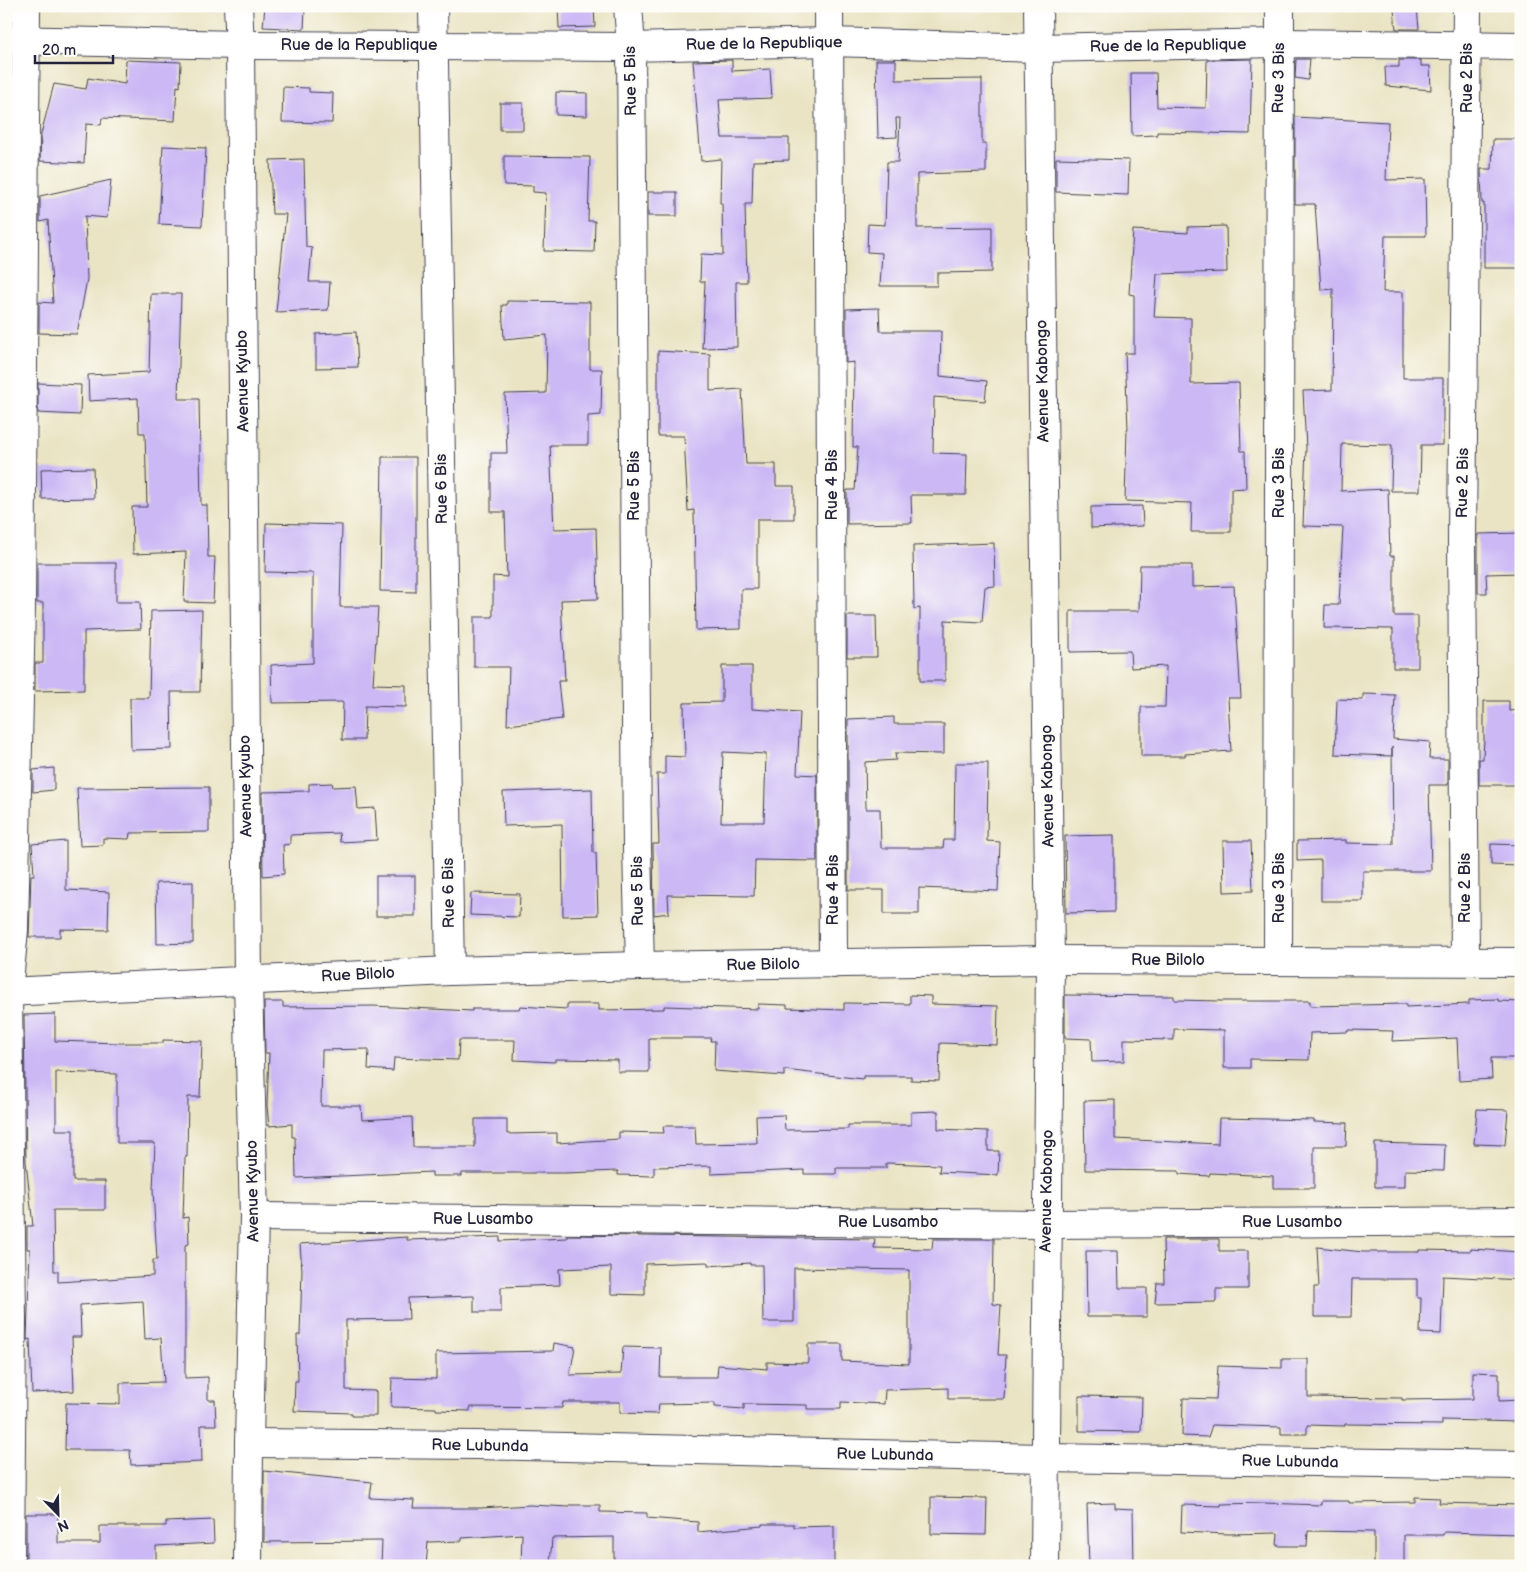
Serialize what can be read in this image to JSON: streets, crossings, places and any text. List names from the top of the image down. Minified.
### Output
{"streets":{"street":["Rue de la Republique","Rue 3 Bis","Rue 2 Bis","Rue 5 Bis","Avenue Kyubo","Avenue Kabongo","Rue 4 Bis","Rue 6 Bis","Rue Bilolo","Rue Lusambo","Rue Lubunda"]},"crossings":[["Rue de la Republique","Rue 3 Bis"],["Rue de la Republique","Rue 2 Bis"],["Rue de la Republique","Rue 5 Bis"],["Rue de la Republique","Avenue Kyubo"],["Rue de la Republique","Avenue Kabongo"],["Rue de la Republique","Rue 4 Bis"],["Rue de la Republique","Rue 6 Bis"],["Rue 3 Bis","Rue Bilolo"],["Rue 2 Bis","Rue Bilolo"],["Rue 5 Bis","Rue Bilolo"],["Avenue Kyubo","Rue Bilolo"],["Avenue Kyubo","Rue Lusambo"],["Avenue Kyubo","Rue Lubunda"],["Avenue Kabongo","Rue Bilolo"],["Avenue Kabongo","Rue Lusambo"],["Avenue Kabongo","Rue Lubunda"],["Rue 4 Bis","Rue Bilolo"],["Rue 6 Bis","Rue Bilolo"]],"scale_bar":"20 m","north":"bottom right"}
